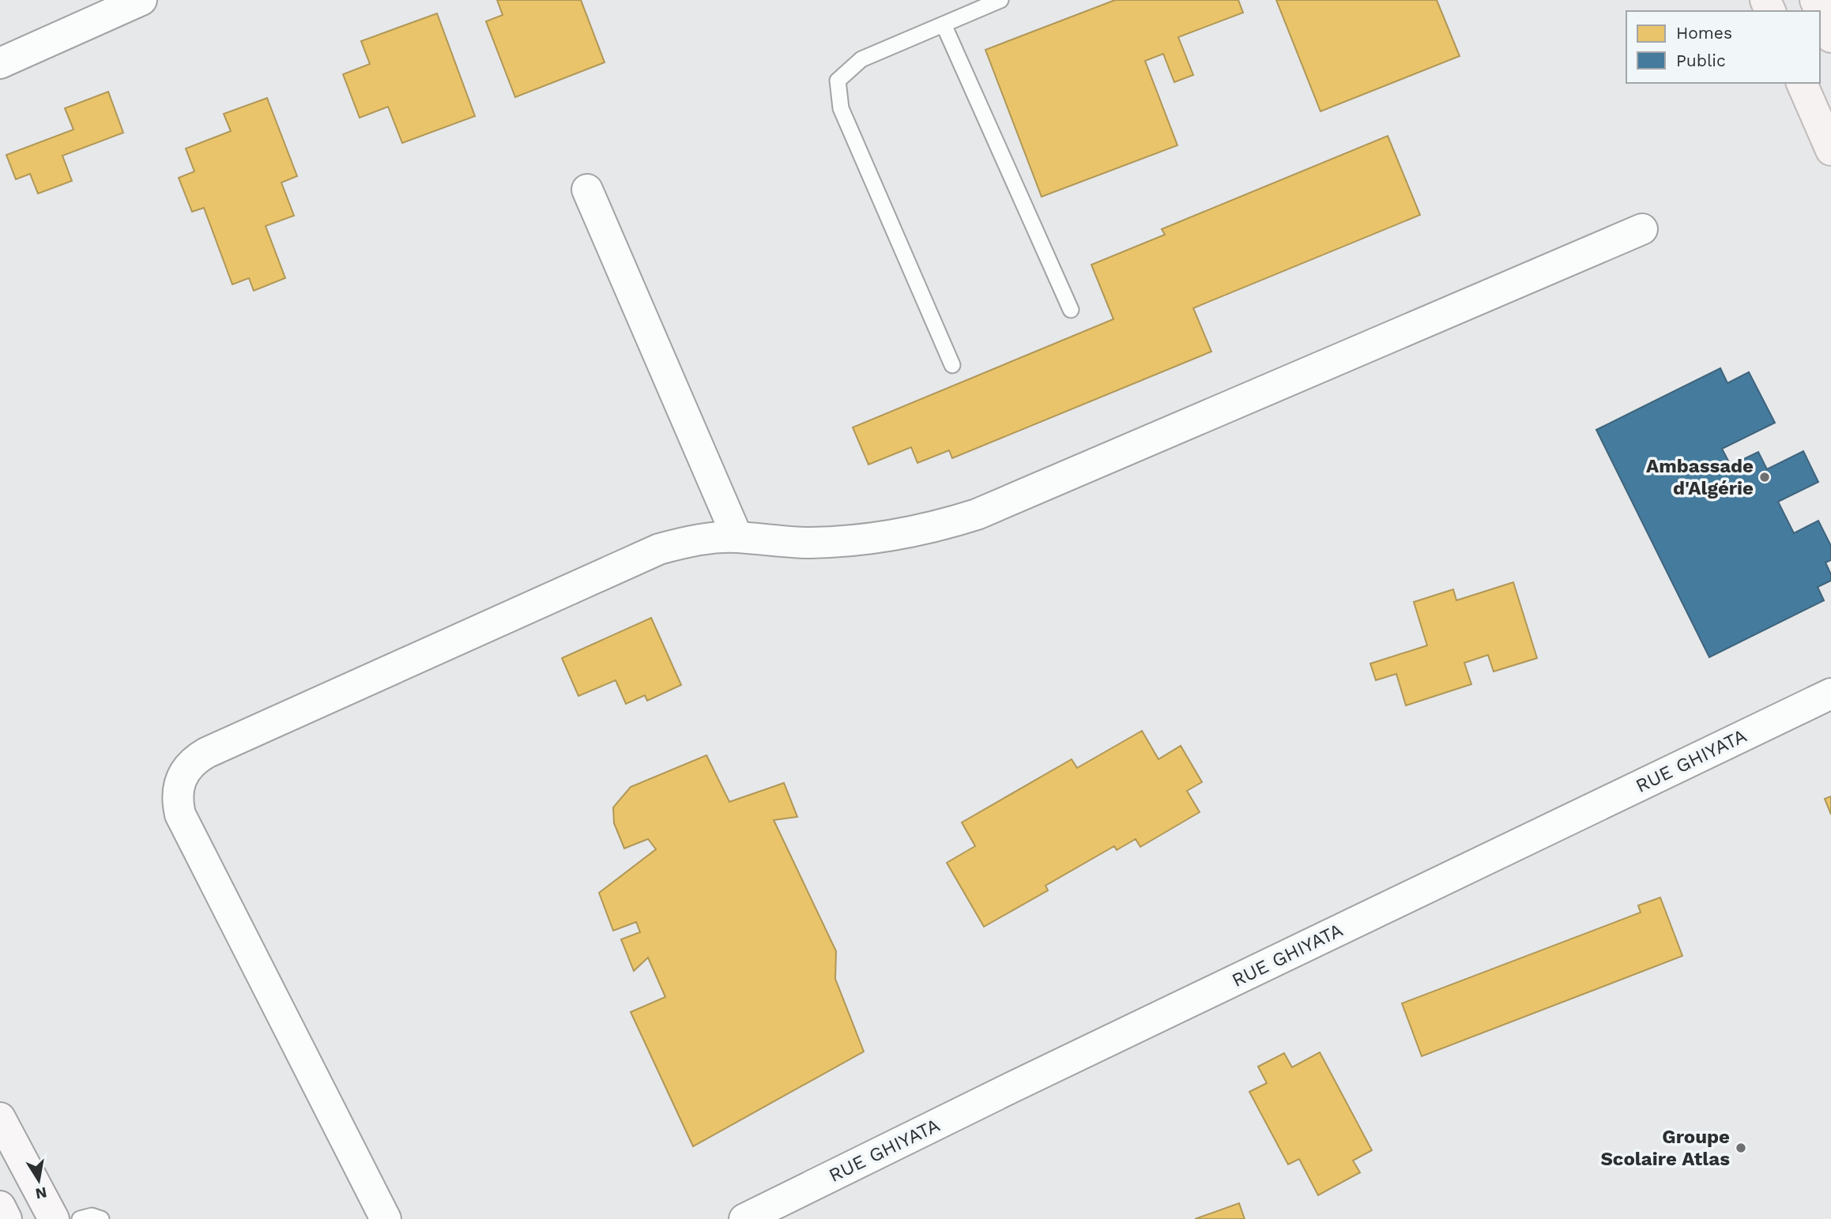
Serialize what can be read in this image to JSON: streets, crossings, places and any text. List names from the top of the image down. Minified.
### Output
{"streets":{"street":["RUE GHIYATA"]},"places":["Ambassade d'Algérie","Groupe Scolaire Atlas"],"legend":["Homes","Public"],"north":"bottom"}
